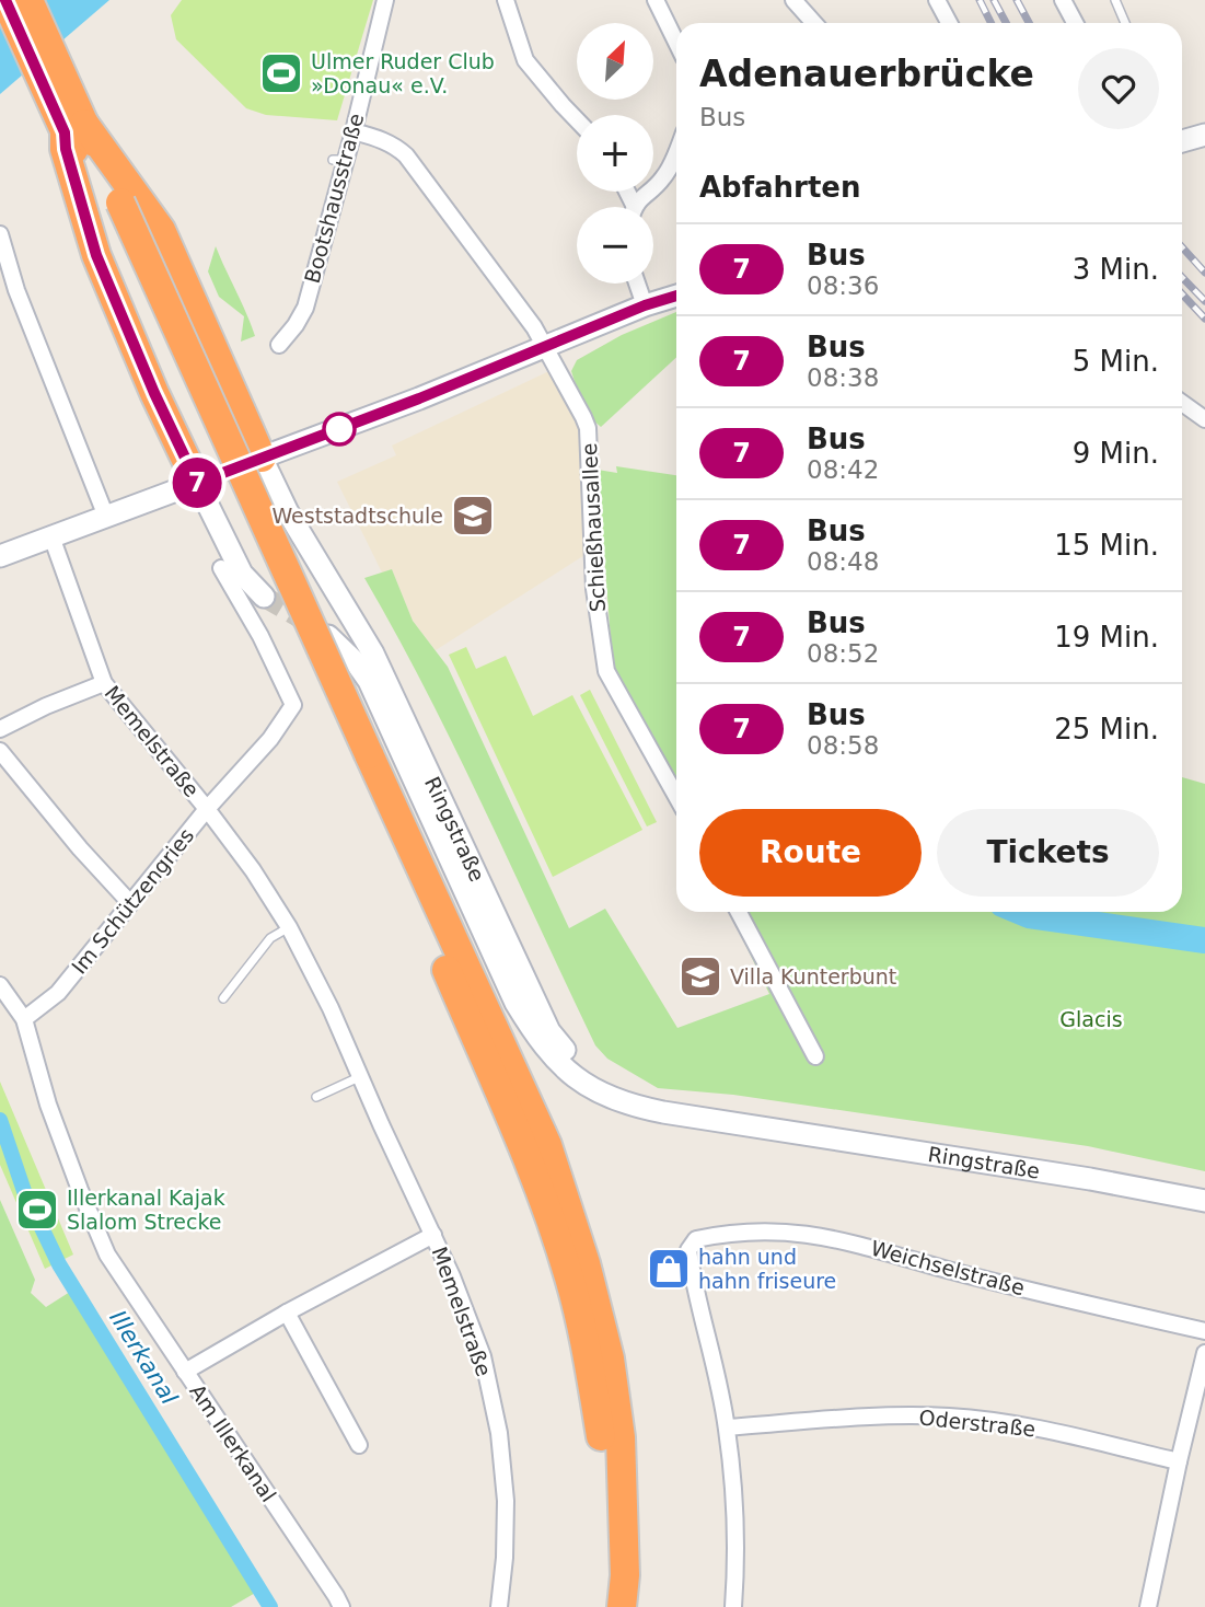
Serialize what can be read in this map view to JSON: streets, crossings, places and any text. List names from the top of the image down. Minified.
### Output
{"streets":{"main road":["Ringstraße"],"street":["Bootshausstraße","Schießhausallee","Memelstraße","Im Schützengries","Weichselstraße","Oderstraße","Am Illerkanal"]},"crossings":[["Bootshausstraße","Schießhausallee"],["Memelstraße","Im Schützengries"],["Im Schützengries","Am Illerkanal"],["Weichselstraße","Oderstraße"]],"water":["Illerkanal"],"parks":["Glacis"],"places":{"sports":["Ulmer Ruder Club »Donau« e.V.","Illerkanal Kajak Slalom Strecke"],"school or university":["Weststadtschule","Villa Kunterbunt"],"shop":["hahn und hahn friseure"]},"lines":["bus line 7"],"north":"top right","page":{"on_map":"7","map_buttons":["+","−"],"heading":[["Adenauerbrücke","Bus"],"Abfahrten"],"list":[{"mark":"7","name":"Bus","note":"08:36","value":"3 Min."},{"mark":"7","name":"Bus","note":"08:38","value":"5 Min."},{"mark":"7","name":"Bus","note":"08:42","value":"9 Min."},{"mark":"7","name":"Bus","note":"08:48","value":"15 Min."},{"mark":"7","name":"Bus","note":"08:52","value":"19 Min."},{"mark":"7","name":"Bus","note":"08:58","value":"25 Min."}],"buttons":["Route","Tickets"]}}
